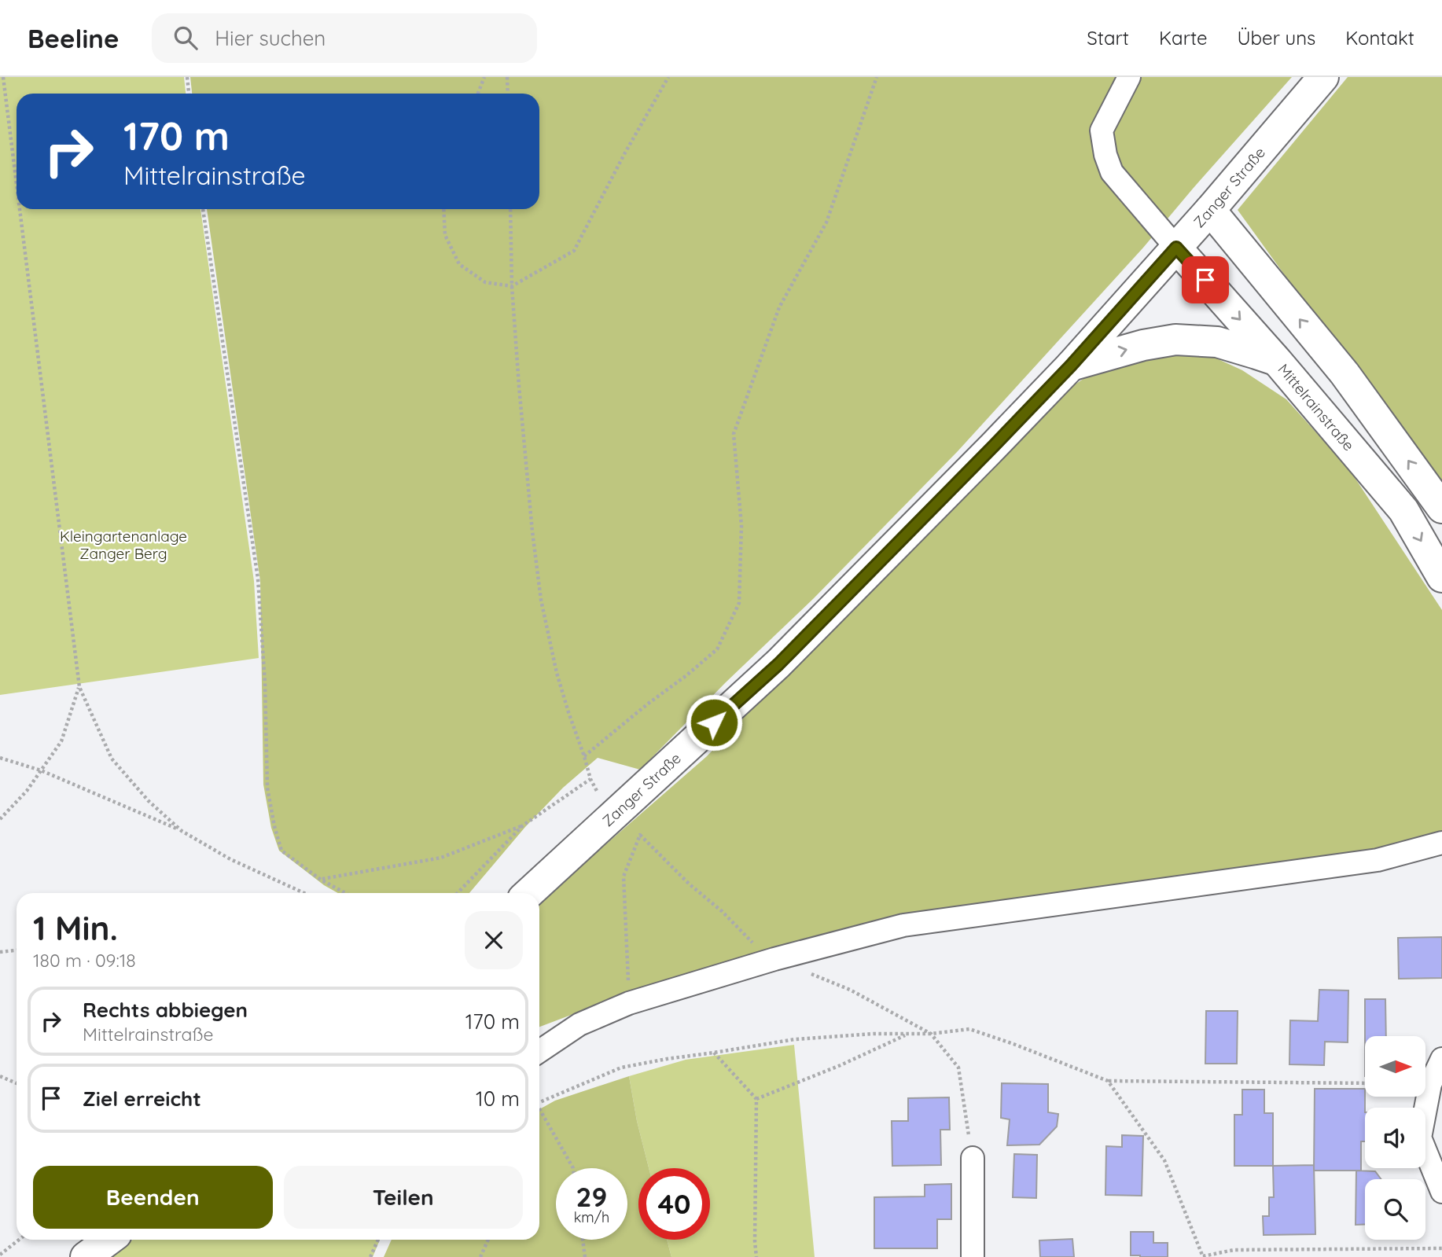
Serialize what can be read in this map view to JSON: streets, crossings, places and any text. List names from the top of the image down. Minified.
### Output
{"streets":{"street":["Zanger Straße","Mittelrainstraße"]},"crossings":[["Zanger Straße","Mittelrainstraße"]],"parks":["Kleingartenanlage Zanger Berg"],"north":"right","page":{"header":"Beeline","search":"Hier suchen","nav":["Start","Karte","Über uns","Kontakt"],"turn":["170 m","Mittelrainstraße"],"heading":["1 Min.","180 m · 09:18"],"list":[{"name":"Rechts abbiegen","note":"Mittelrainstraße","value":"170 m"},{"name":"Ziel erreicht","value":"10 m"}],"buttons":["Beenden","Teilen"],"speed":"29 km/h","limit":"40"}}
